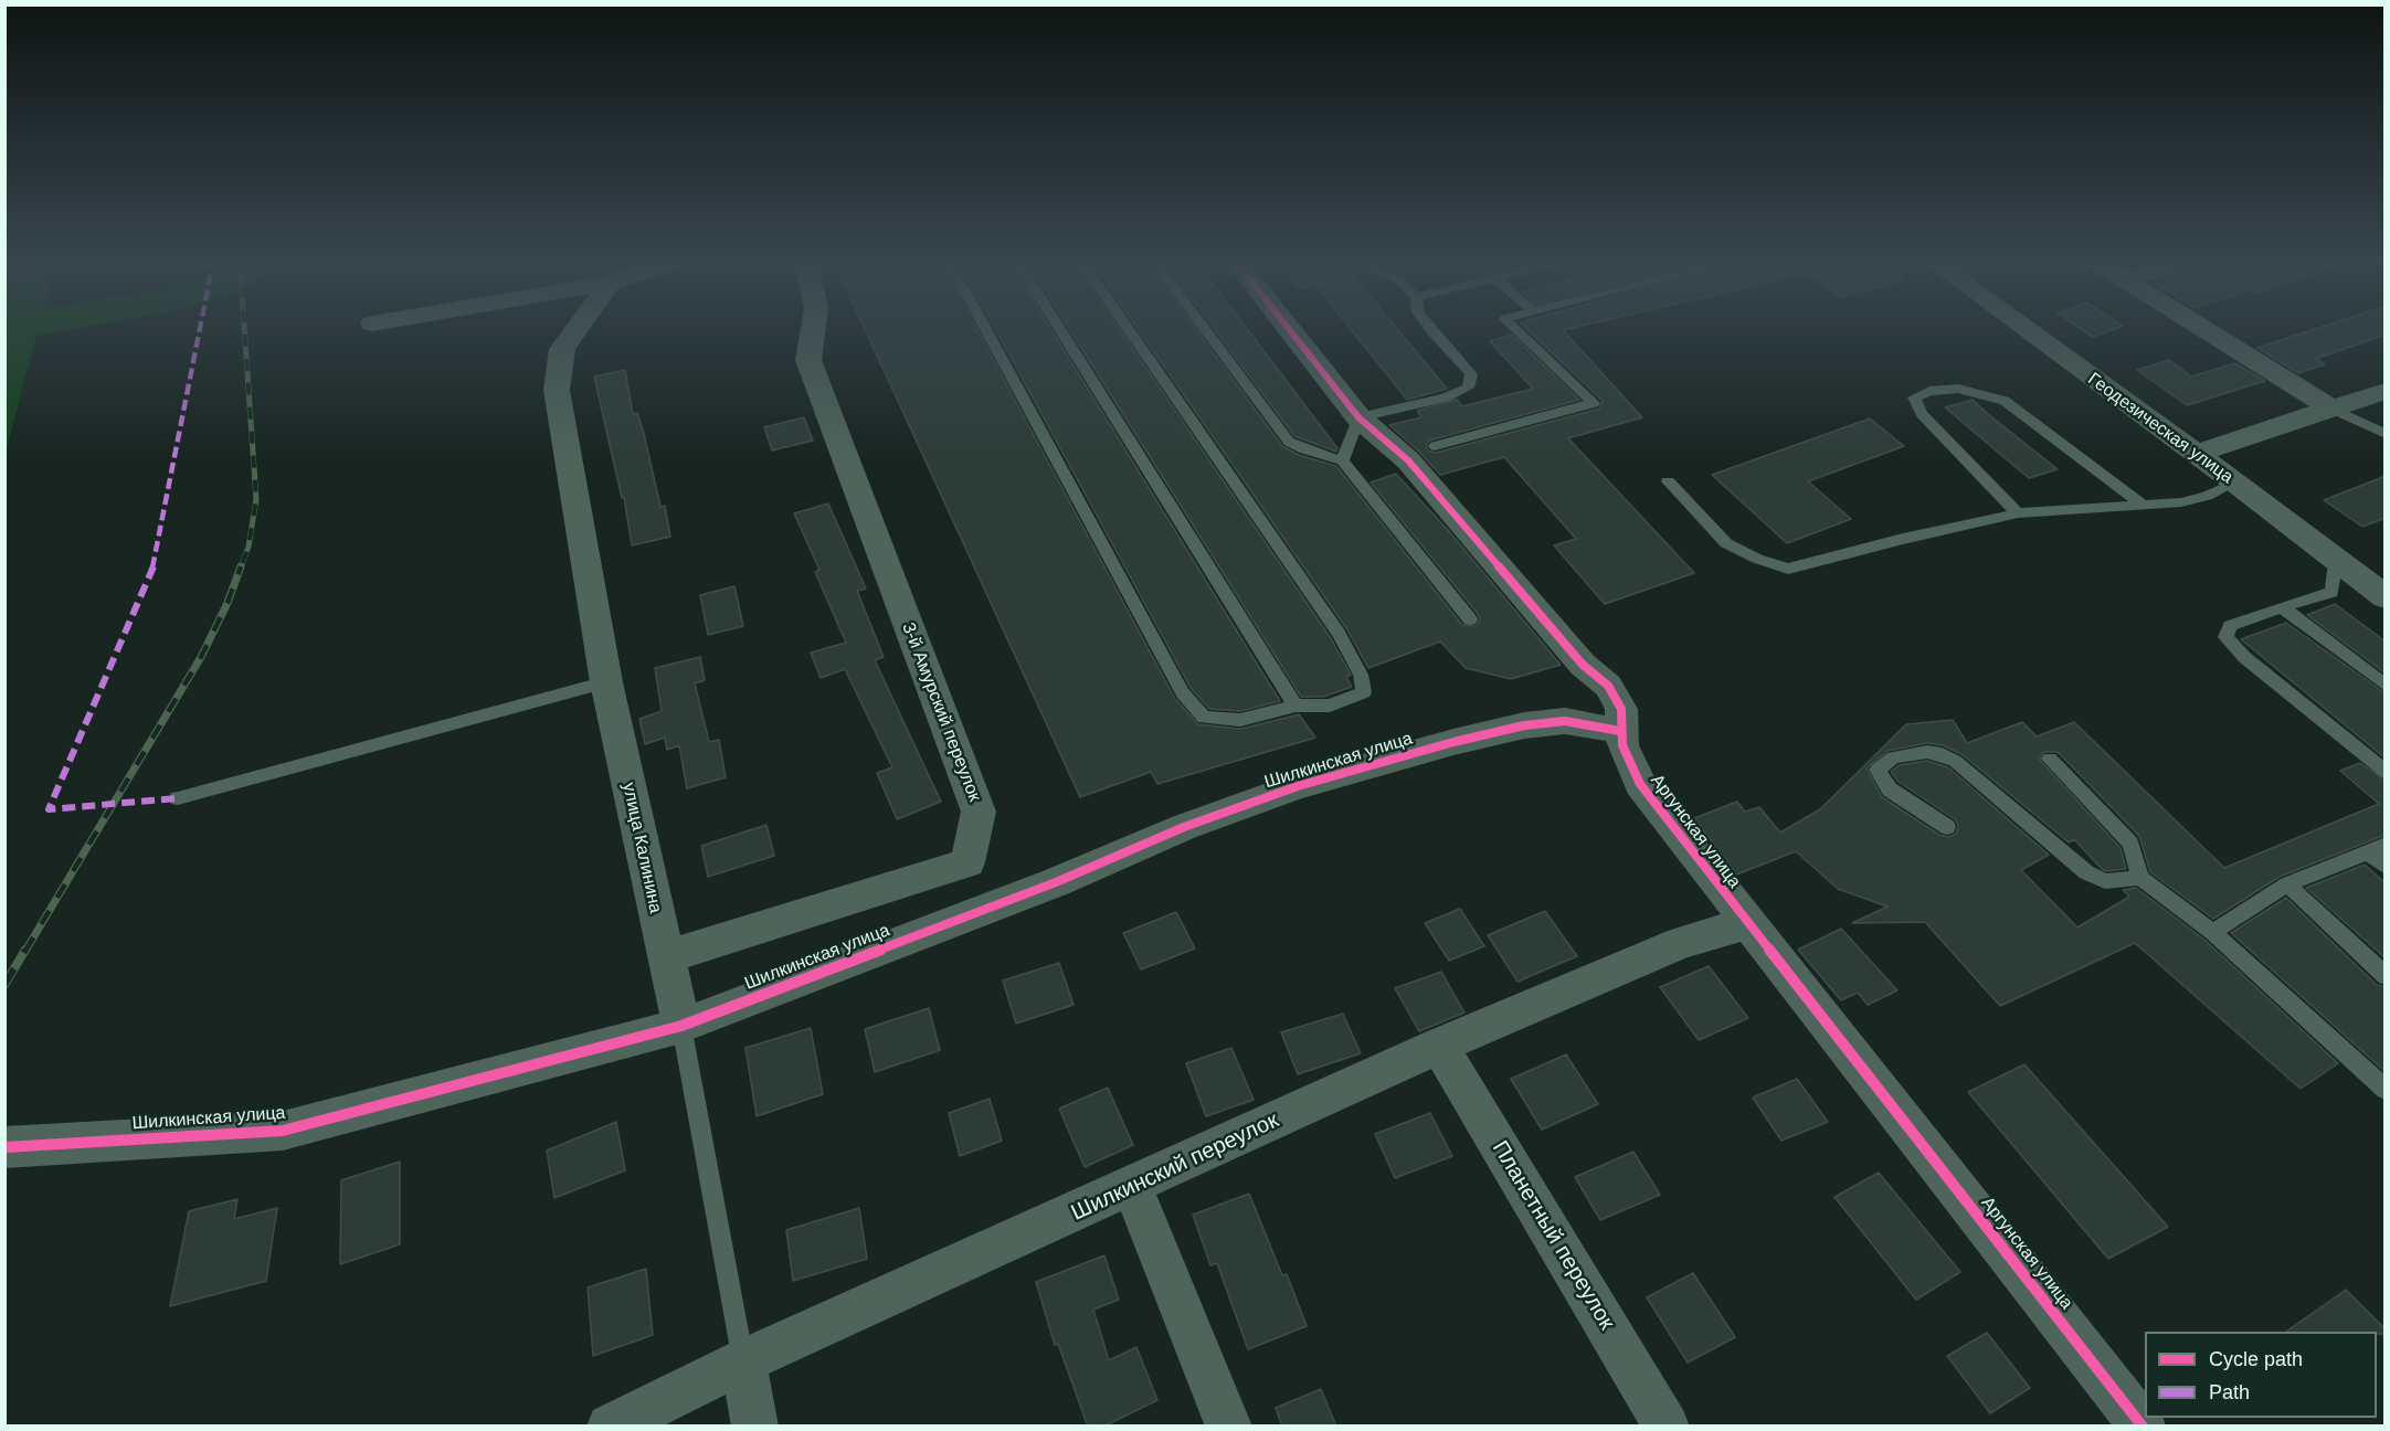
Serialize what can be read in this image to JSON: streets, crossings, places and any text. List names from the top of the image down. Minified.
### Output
{"streets":{"street":["Геодезическая улица","3-й Амурский переулок","Шилкинская улица","Аргунская улица","улица Калинина","Шилкинский переулок","Планетный переулок"]},"crossings":[["3-й Амурский переулок","улица Калинина"],["Шилкинская улица","Аргунская улица"],["Шилкинская улица","улица Калинина"],["Аргунская улица","Шилкинский переулок"],["улица Калинина","Шилкинский переулок"],["Шилкинский переулок","Планетный переулок"]],"legend":["Cycle path","Path"]}
